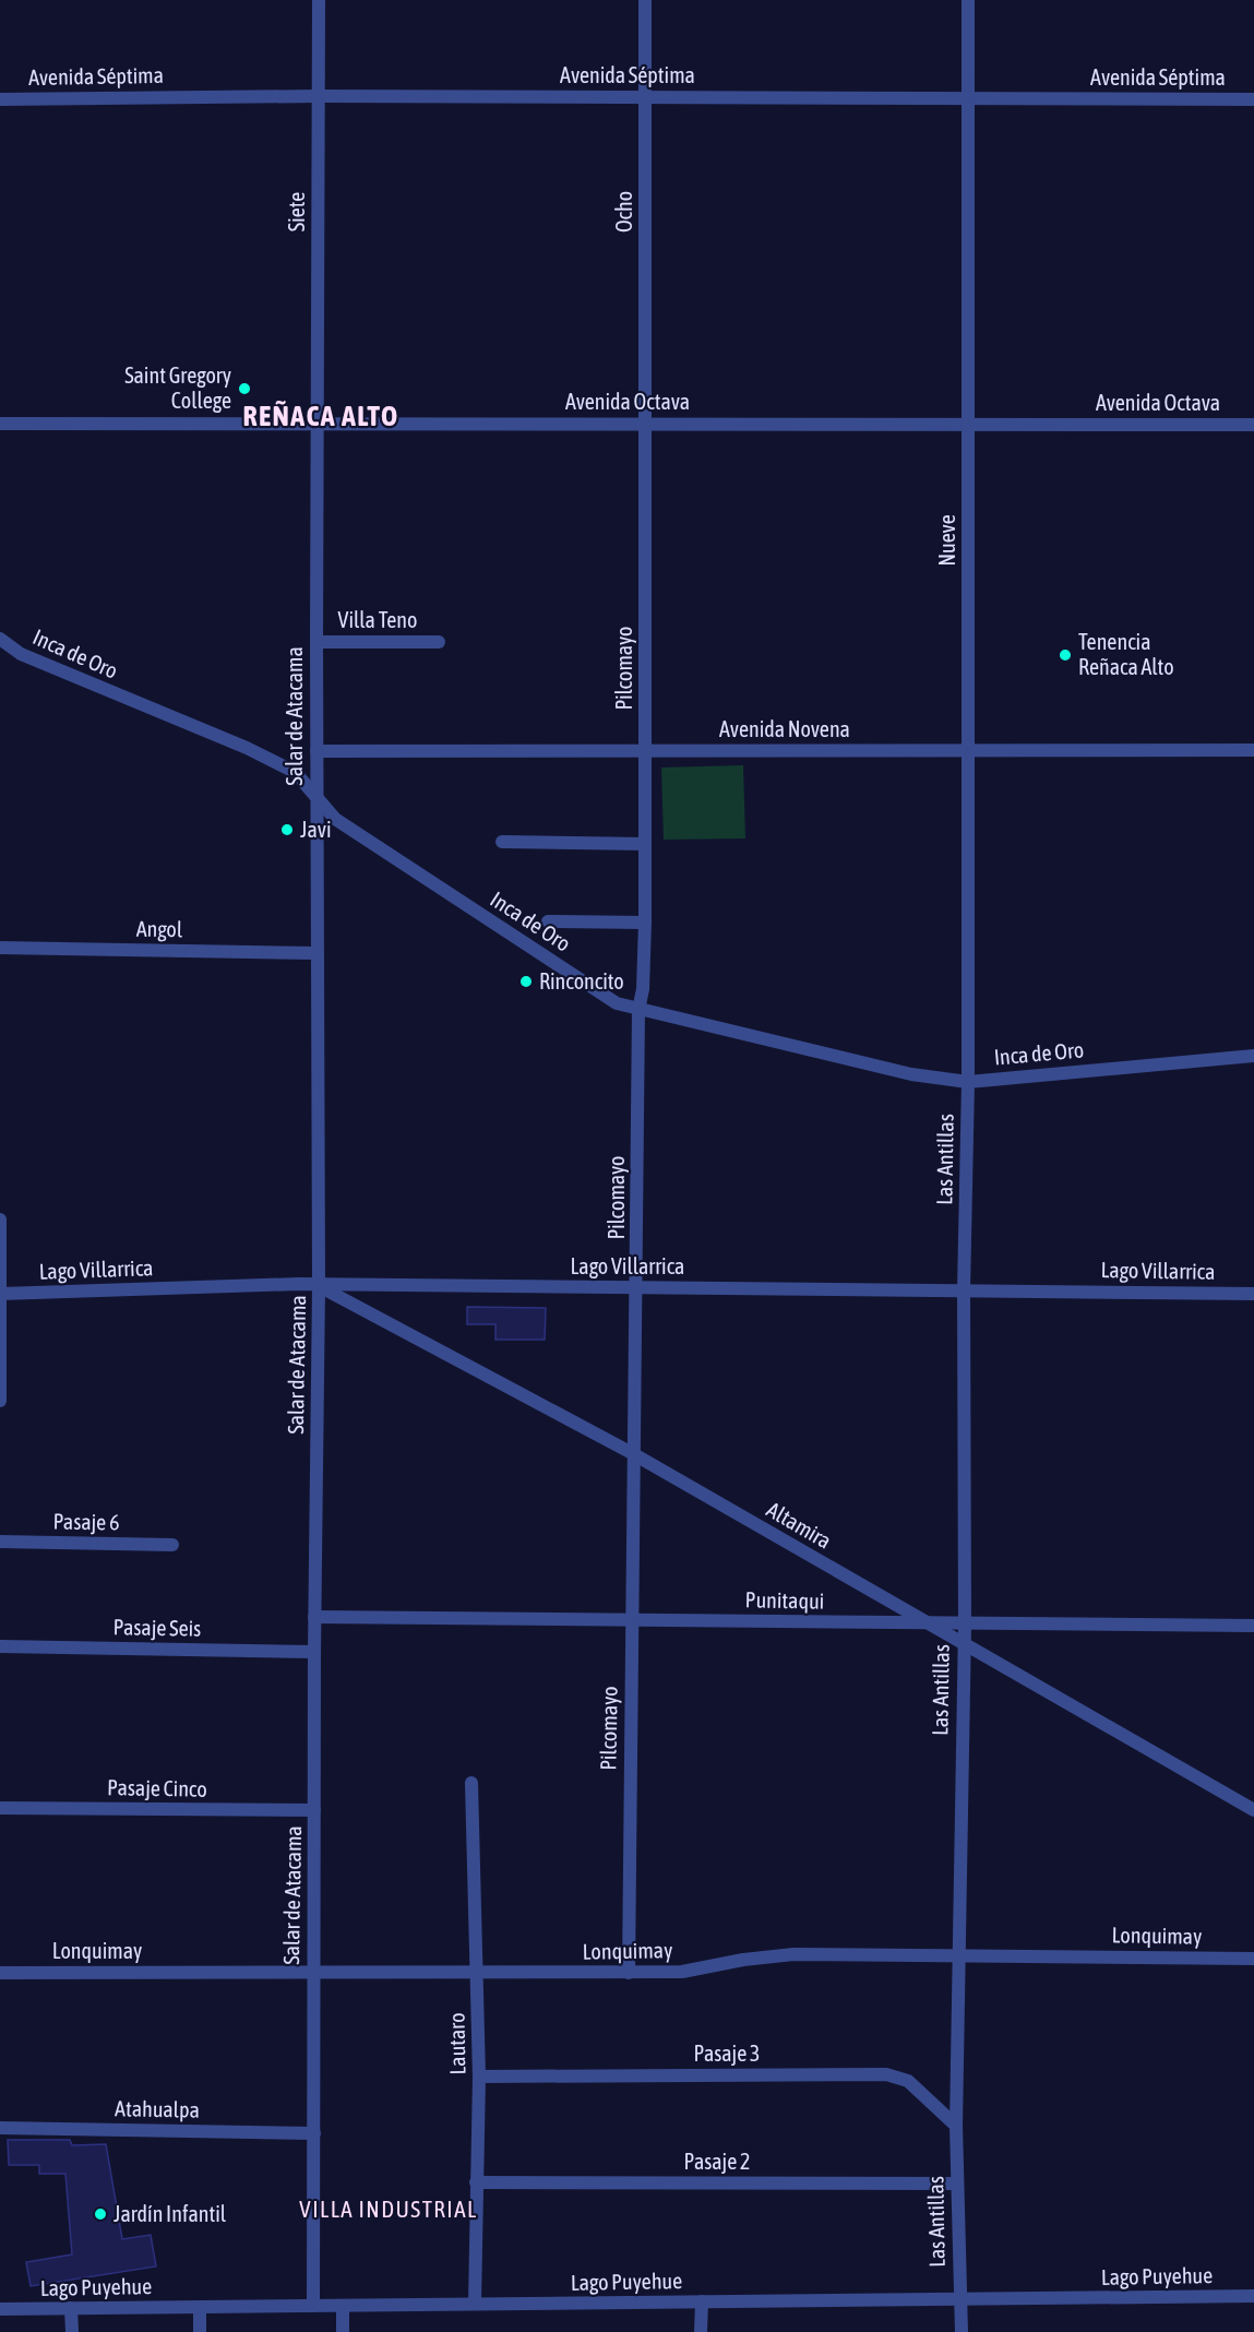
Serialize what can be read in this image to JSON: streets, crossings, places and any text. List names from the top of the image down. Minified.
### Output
{"streets":{"street":["Avenida Séptima","Siete","Ocho","Avenida Octava","Nueve","Villa Teno","Inca de Oro","Pilcomayo","Salar de Atacama","Avenida Novena","Angol","Las Antillas","Lago Villarrica","Pasaje 6","Altamira","Punitaqui","Pasaje Seis","Pasaje Cinco","Lonquimay","Lautaro","Pasaje 3","Atahualpa","Pasaje 2","Lago Puyehue"]},"crossings":[["Avenida Séptima","Siete"],["Avenida Séptima","Ocho"],["Avenida Séptima","Nueve"],["Siete","Avenida Octava"],["Siete","Salar de Atacama"],["Ocho","Avenida Octava"],["Ocho","Pilcomayo"],["Avenida Octava","Nueve"],["Avenida Octava","Pilcomayo"],["Avenida Octava","Salar de Atacama"],["Nueve","Inca de Oro"],["Nueve","Avenida Novena"],["Nueve","Las Antillas"],["Villa Teno","Salar de Atacama"],["Inca de Oro","Pilcomayo"],["Inca de Oro","Salar de Atacama"],["Inca de Oro","Las Antillas"],["Pilcomayo","Avenida Novena"],["Pilcomayo","Lago Villarrica"],["Pilcomayo","Altamira"],["Pilcomayo","Punitaqui"],["Pilcomayo","Lonquimay"],["Salar de Atacama","Avenida Novena"],["Salar de Atacama","Angol"],["Salar de Atacama","Lago Villarrica"],["Salar de Atacama","Altamira"],["Salar de Atacama","Punitaqui"],["Salar de Atacama","Pasaje Seis"],["Salar de Atacama","Pasaje Cinco"],["Salar de Atacama","Lonquimay"],["Salar de Atacama","Atahualpa"],["Salar de Atacama","Lago Puyehue"],["Las Antillas","Lago Villarrica"],["Las Antillas","Altamira"],["Las Antillas","Punitaqui"],["Las Antillas","Lonquimay"],["Las Antillas","Pasaje 3"],["Las Antillas","Pasaje 2"],["Las Antillas","Lago Puyehue"],["Lago Villarrica","Altamira"],["Altamira","Punitaqui"],["Lonquimay","Lautaro"],["Lautaro","Pasaje 3"],["Lautaro","Pasaje 2"],["Lautaro","Lago Puyehue"]],"districts":["REÑACA ALTO","VILLA INDUSTRIAL"],"places":["Saint Gregory College","Tenencia Reñaca Alto","Javi","Rinconcito","Jardín Infantil"]}
